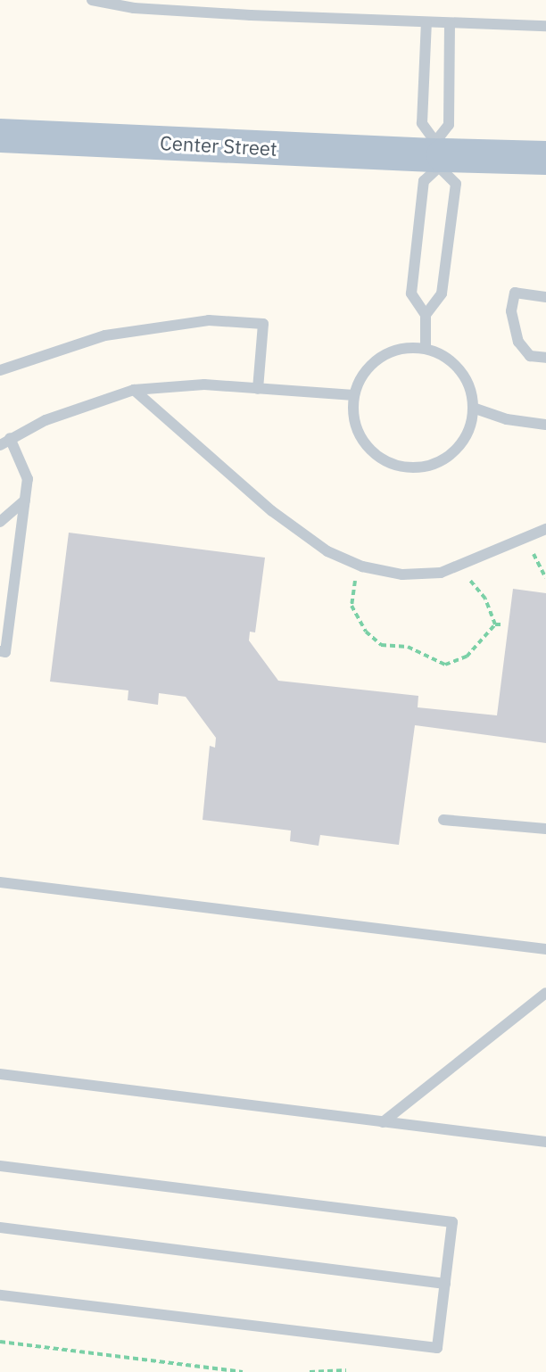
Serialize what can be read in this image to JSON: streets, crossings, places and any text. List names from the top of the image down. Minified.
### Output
{"streets":{"main road":["Center Street"]}}
